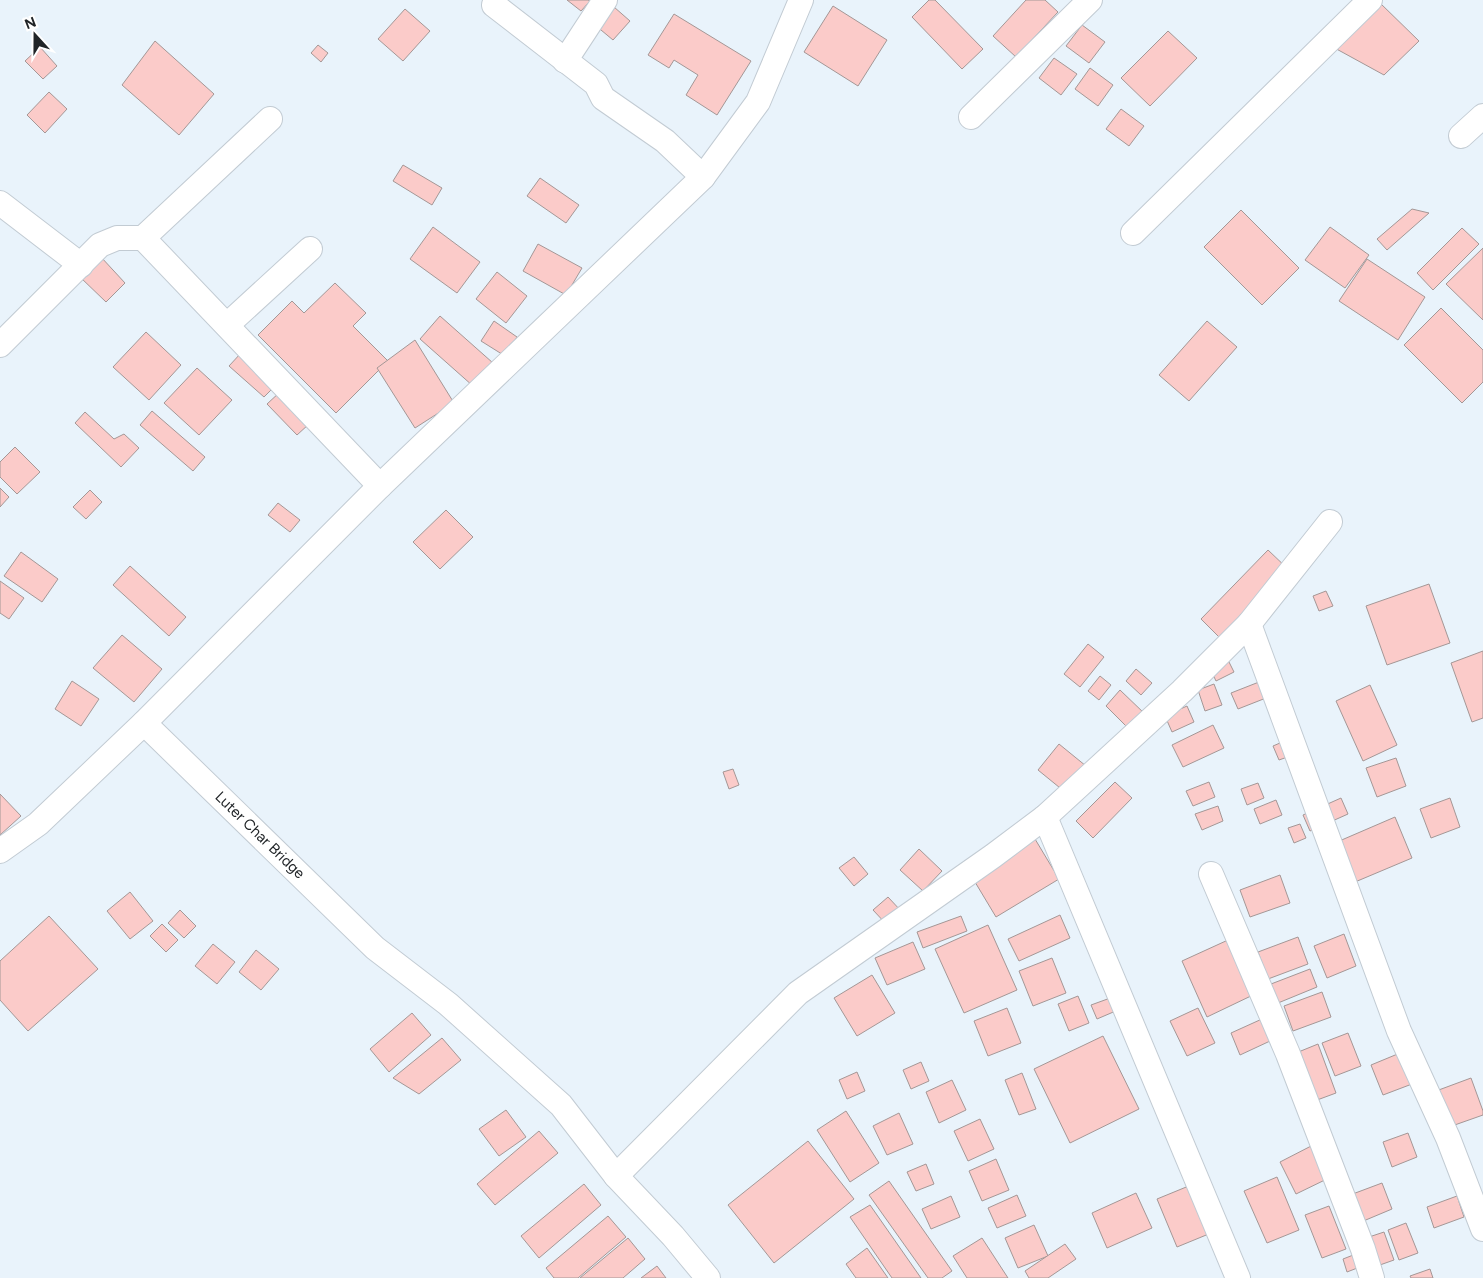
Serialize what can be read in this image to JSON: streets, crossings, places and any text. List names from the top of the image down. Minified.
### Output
{"streets":{"street":["Luter Char Bridge"]},"north":"top"}
